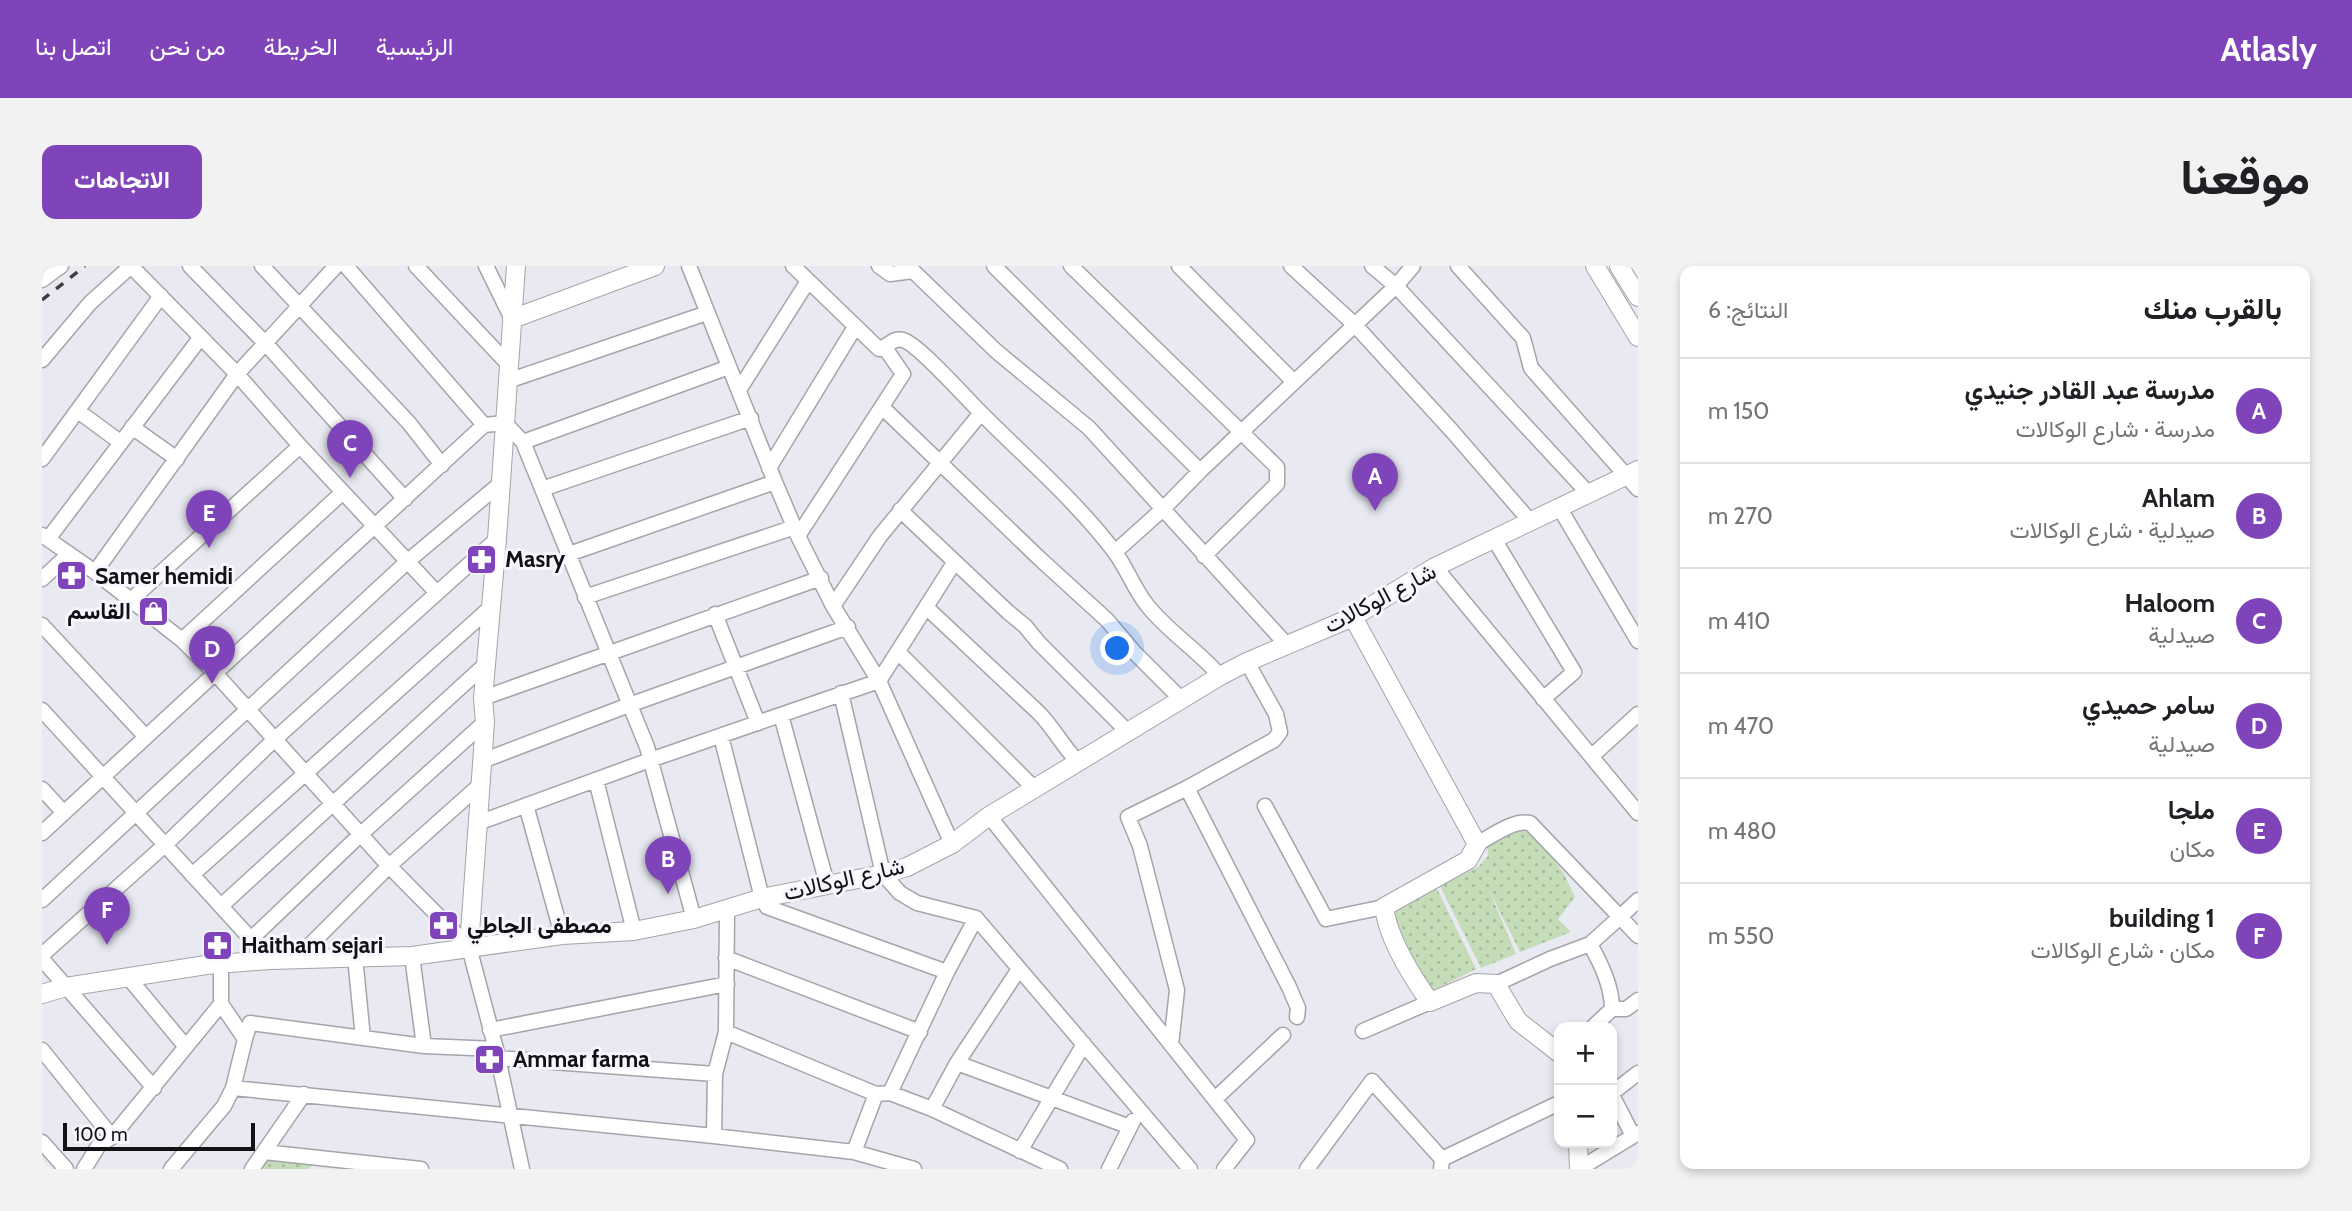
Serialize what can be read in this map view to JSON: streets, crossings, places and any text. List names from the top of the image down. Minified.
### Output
{"streets":{"street":["شارع الوكالات"]},"places":{"pharmacy":["Masry","Samer hemidi","مصطفى الجاطي","Haitham sejari","Ammar farma"],"shop":["القاسم"]},"scale_bar":"100 m","page":{"header":"Atlasly","nav":["الرئيسية","الخريطة","من نحن","اتصل بنا"],"title":"موقعنا","buttons":"الاتجاهات","heading":["بالقرب منك","النتائج: 6"],"list":[{"mark":"A","name":"مدرسة عبد القادر جنيدي","note":"مدرسة · شارع الوكالات","value":"150 m"},{"mark":"B","name":"Ahlam","note":"صيدلية · شارع الوكالات","value":"270 m"},{"mark":"C","name":"Haloom","note":"صيدلية","value":"410 m"},{"mark":"D","name":"سامر حميدي","note":"صيدلية","value":"470 m"},{"mark":"E","name":"ملجا","note":"مكان","value":"480 m"},{"mark":"F","name":"building 1","note":"مكان · شارع الوكالات","value":"550 m"}],"pins":["C","A","E","D","B","F"],"map_buttons":["+","−"],"scale":"100 m"}}
